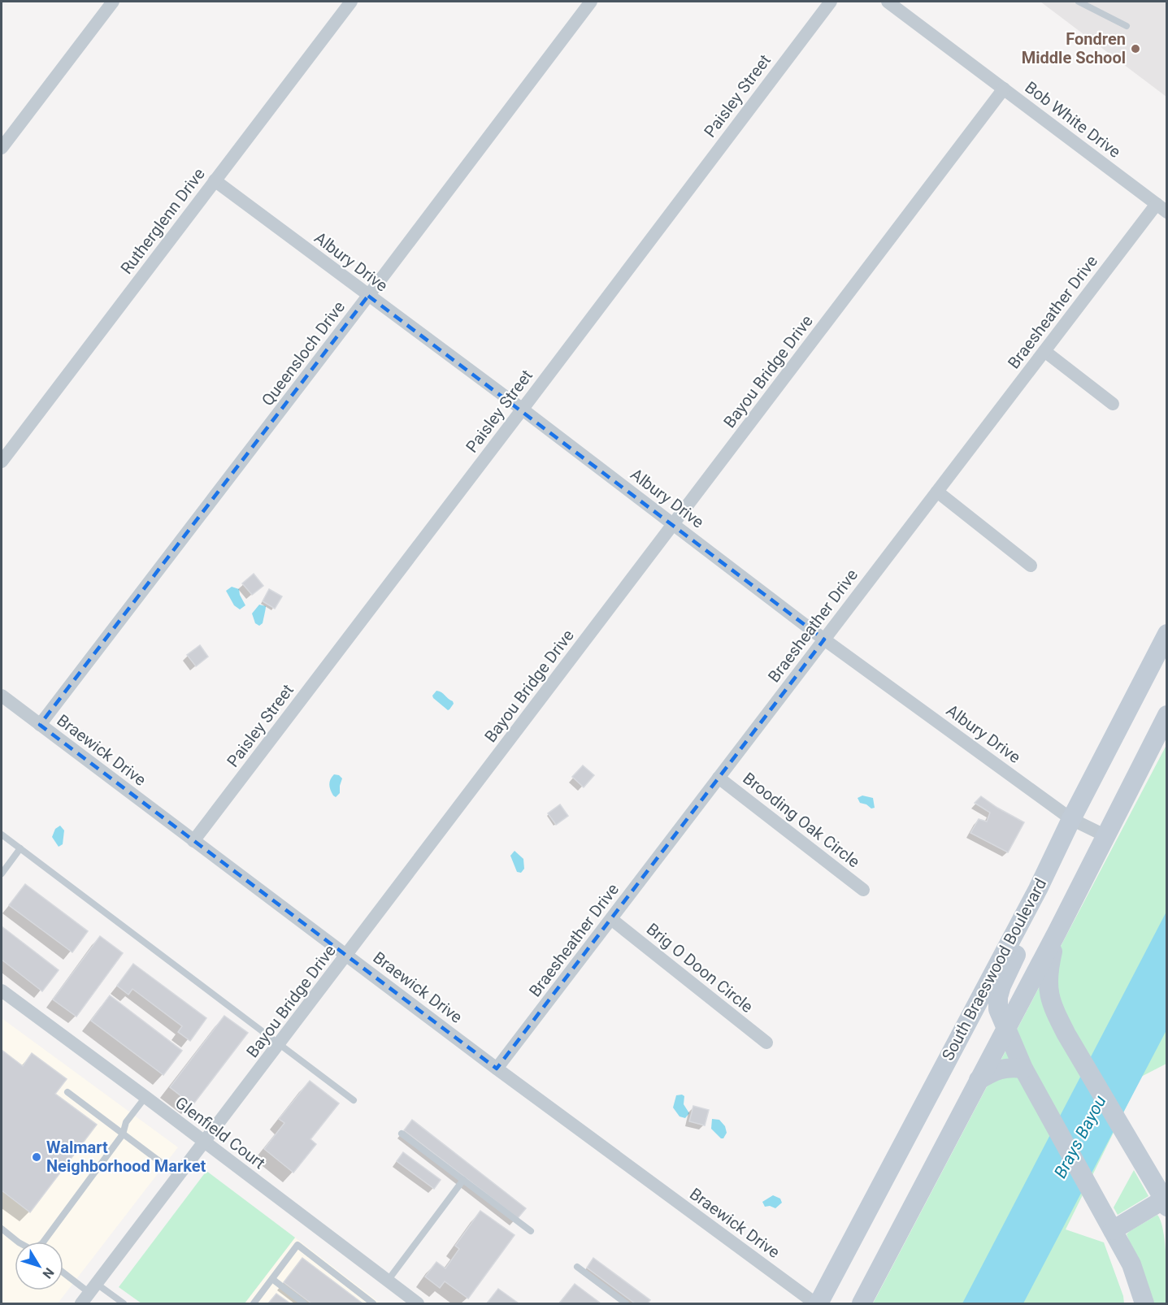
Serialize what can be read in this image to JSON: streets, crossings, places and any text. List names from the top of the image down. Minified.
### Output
{"streets":{"main road":["South Braeswood Boulevard"],"street":["Paisley Street","Bob White Drive","Rutherglenn Drive","Albury Drive","Braesheather Drive","Queensloch Drive","Bayou Bridge Drive","Braewick Drive","Brooding Oak Circle","Brig O Doon Circle","Glenfield Court"]},"crossings":[["Paisley Street","Albury Drive"],["Paisley Street","Braewick Drive"],["Bob White Drive","Braesheather Drive"],["Bob White Drive","Bayou Bridge Drive"],["Rutherglenn Drive","Albury Drive"],["Albury Drive","Braesheather Drive"],["Albury Drive","Queensloch Drive"],["Albury Drive","Bayou Bridge Drive"],["Albury Drive","South Braeswood Boulevard"],["Braesheather Drive","Braewick Drive"],["Braesheather Drive","Brooding Oak Circle"],["Braesheather Drive","Brig O Doon Circle"],["Queensloch Drive","Braewick Drive"],["Bayou Bridge Drive","Braewick Drive"],["Bayou Bridge Drive","Glenfield Court"],["Braewick Drive","South Braeswood Boulevard"]],"water":["Brays Bayou"],"places":["Fondren Middle School","Walmart Neighborhood Market"],"north":"bottom right"}
